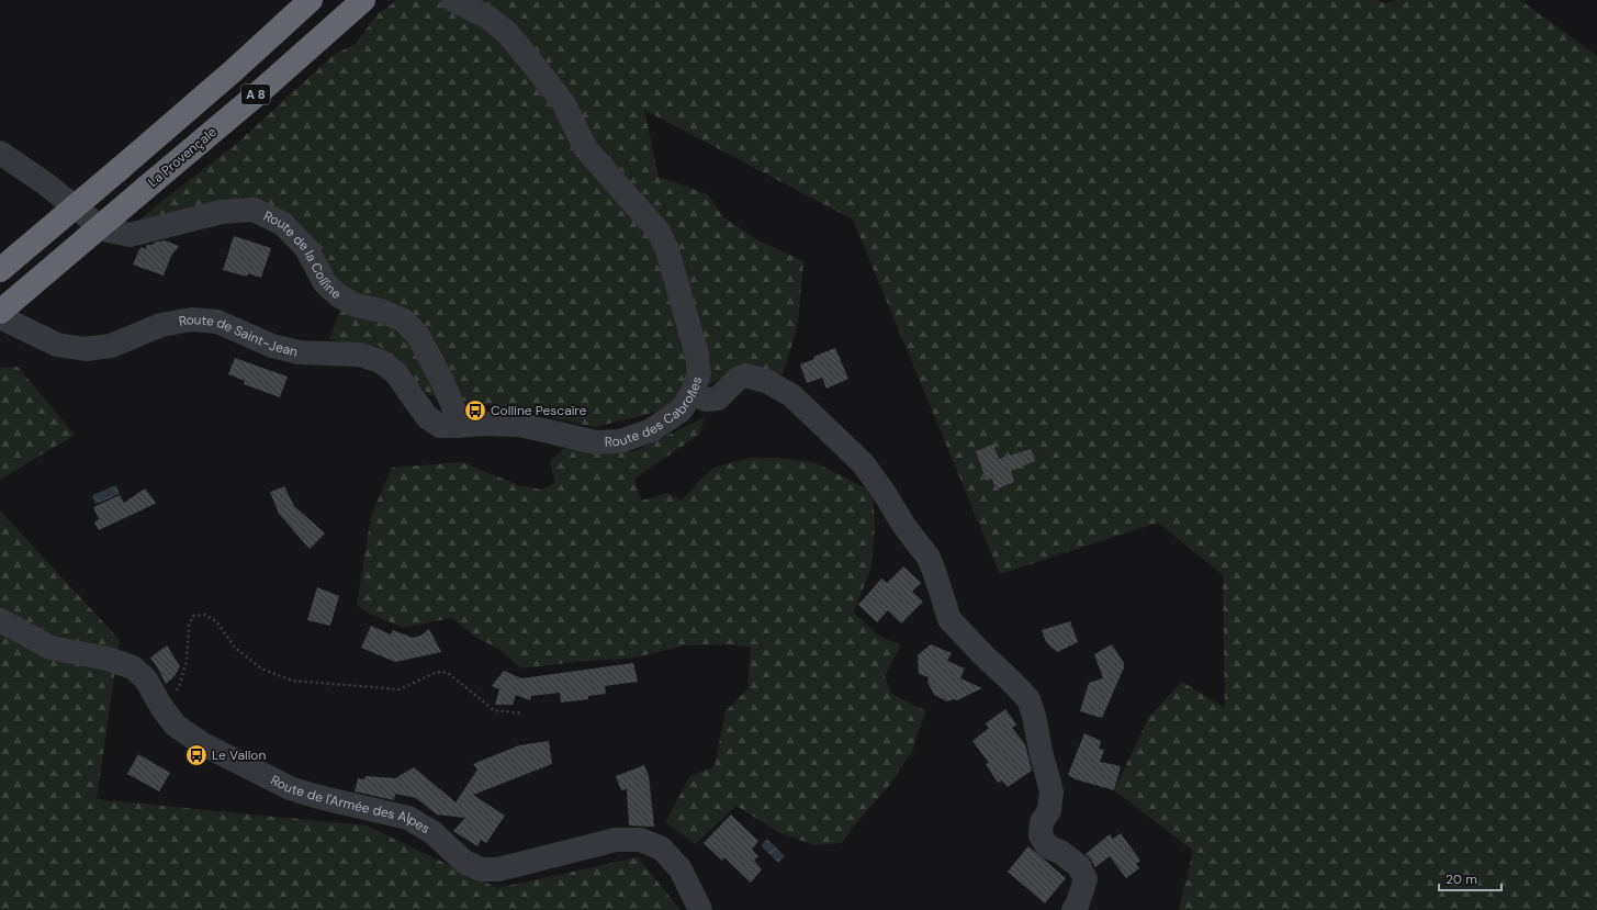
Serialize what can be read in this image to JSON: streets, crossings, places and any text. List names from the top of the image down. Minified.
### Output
{"streets":{"highway":["A 8","La Provençale"],"street":["Route de la Colline","Route de Saint-Jean","Route des Cabrolles","Route de l'Armée des Alpes"]},"crossings":[["Route de la Colline","Route de Saint-Jean"],["Route de la Colline","Route des Cabrolles"],["Route de Saint-Jean","Route des Cabrolles"]],"places":{"bus stop":["Colline Pescaïre","Le Vallon"]},"scale_bar":"20 m"}
